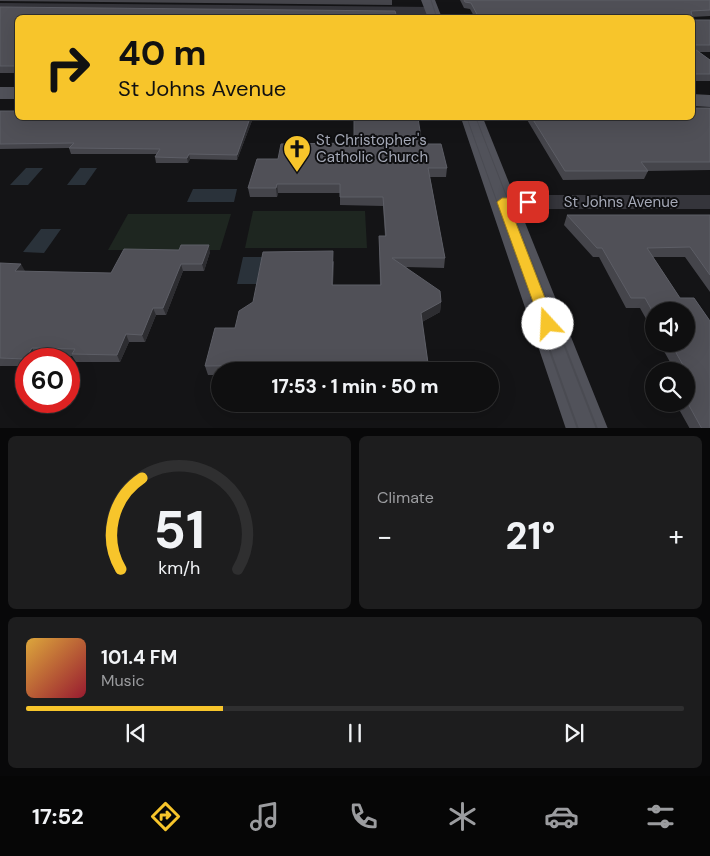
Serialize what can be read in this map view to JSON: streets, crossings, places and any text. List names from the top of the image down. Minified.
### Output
{"streets":{"street":["St Johns Avenue"]},"places":{"church":["St Christopher's Catholic Church"]},"page":{"turn":["40 m","St Johns Avenue"],"limit":"60","trip":"17:53 · 1 min · 50 m","tile":"Climate","heat":["−","21°","+"],"song":["101.4 FM","Music"],"tabs":"17:52","gauge":["51","km/h"]}}
